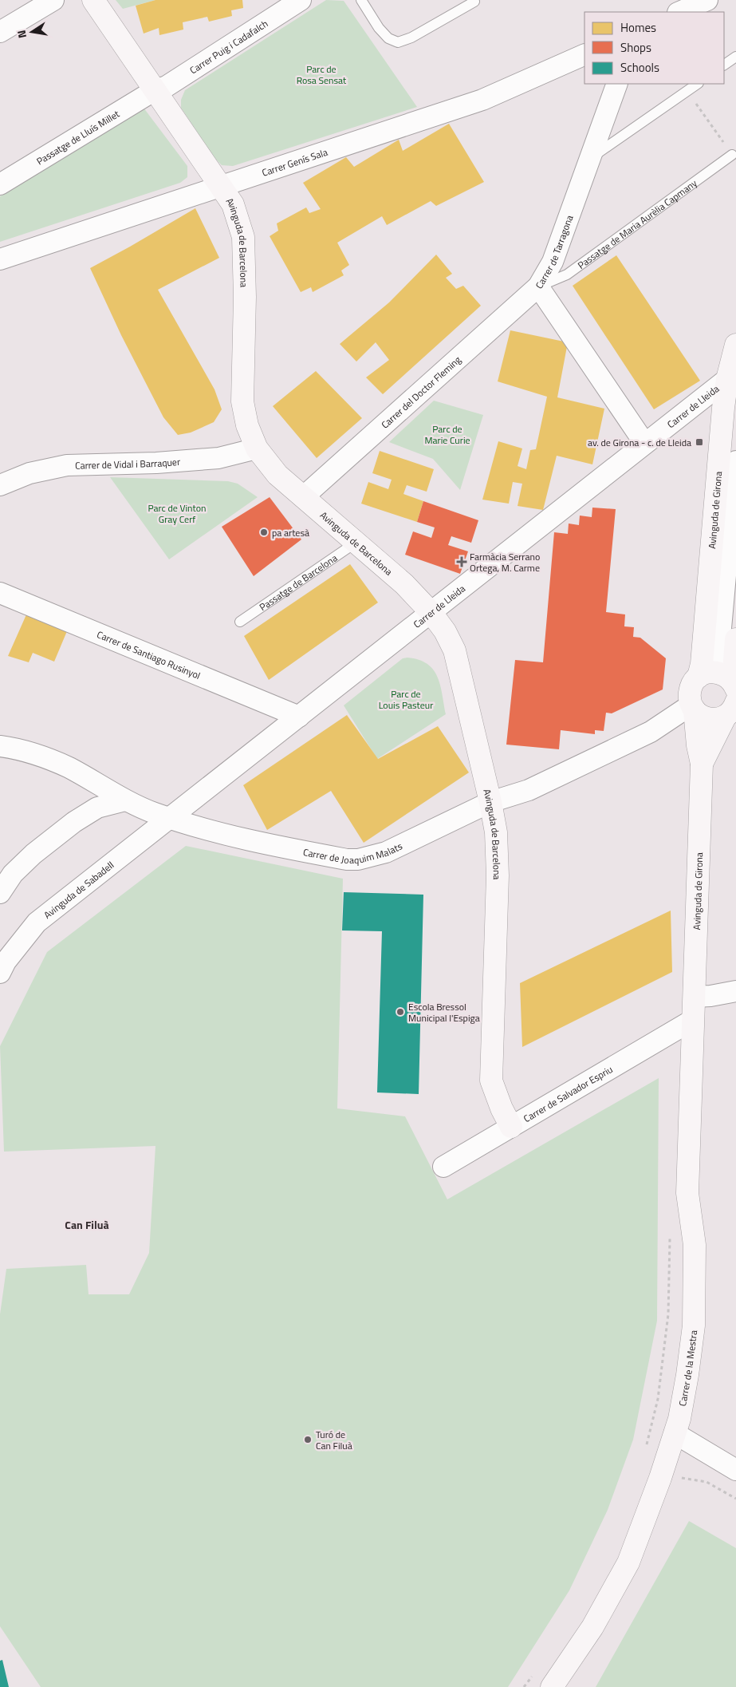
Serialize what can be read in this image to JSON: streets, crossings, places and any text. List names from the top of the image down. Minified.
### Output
{"streets":{"main road":["Avinguda de Barcelona","Avinguda de Girona","Carrer de la Mestra"],"street":["Carrer Puig i Cadafalch","Passatge de Lluís Millet","Carrer Genís Sala","Carrer de Tarragona","Carrer del Doctor Fleming","Carrer de Lleida","Carrer de Vidal i Barraquer","Carrer de Santiago Rusinyol","Carrer de Joaquim Malats","Avinguda de Sabadell","Carrer de Salvador Espriu"],"lane":["Passatge de Maria Aurèlia Capmany","Passatge de Barcelona"]},"crossings":[["Carrer Puig i Cadafalch","Passatge de Lluís Millet"],["Carrer Puig i Cadafalch","Avinguda de Barcelona"],["Passatge de Lluís Millet","Avinguda de Barcelona"],["Carrer Genís Sala","Avinguda de Barcelona"],["Passatge de Maria Aurèlia Capmany","Carrer de Tarragona"],["Passatge de Maria Aurèlia Capmany","Carrer del Doctor Fleming"],["Avinguda de Barcelona","Carrer del Doctor Fleming"],["Avinguda de Barcelona","Carrer de Lleida"],["Avinguda de Barcelona","Carrer de Vidal i Barraquer"],["Avinguda de Barcelona","Passatge de Barcelona"],["Avinguda de Barcelona","Carrer de Joaquim Malats"],["Avinguda de Barcelona","Carrer de Salvador Espriu"],["Carrer de Tarragona","Carrer del Doctor Fleming"],["Carrer de Tarragona","Carrer de Lleida"],["Carrer de Lleida","Avinguda de Girona"],["Carrer de Lleida","Carrer de Santiago Rusinyol"],["Carrer de Lleida","Carrer de Joaquim Malats"],["Carrer de Lleida","Avinguda de Sabadell"],["Avinguda de Girona","Carrer de Joaquim Malats"],["Avinguda de Girona","Carrer de Salvador Espriu"],["Avinguda de Girona","Carrer de la Mestra"],["Carrer de Joaquim Malats","Avinguda de Sabadell"],["Carrer de Salvador Espriu","Carrer de la Mestra"]],"districts":["Can Filuà"],"parks":["Parc de Rosa Sensat","Parc de Marie Curie","Parc de Vinton Gray Cerf","Parc de Louis Pasteur"],"places":{"transit":["av. de Girona - c. de Lleida"],"other":["pa artesà","Escola Bressol Municipal l'Espiga","Turó de Can Filuà"],"health":["Farmàcia Serrano Ortega, M. Carme"]},"legend":["Homes","Shops","Schools"],"north":"left"}
